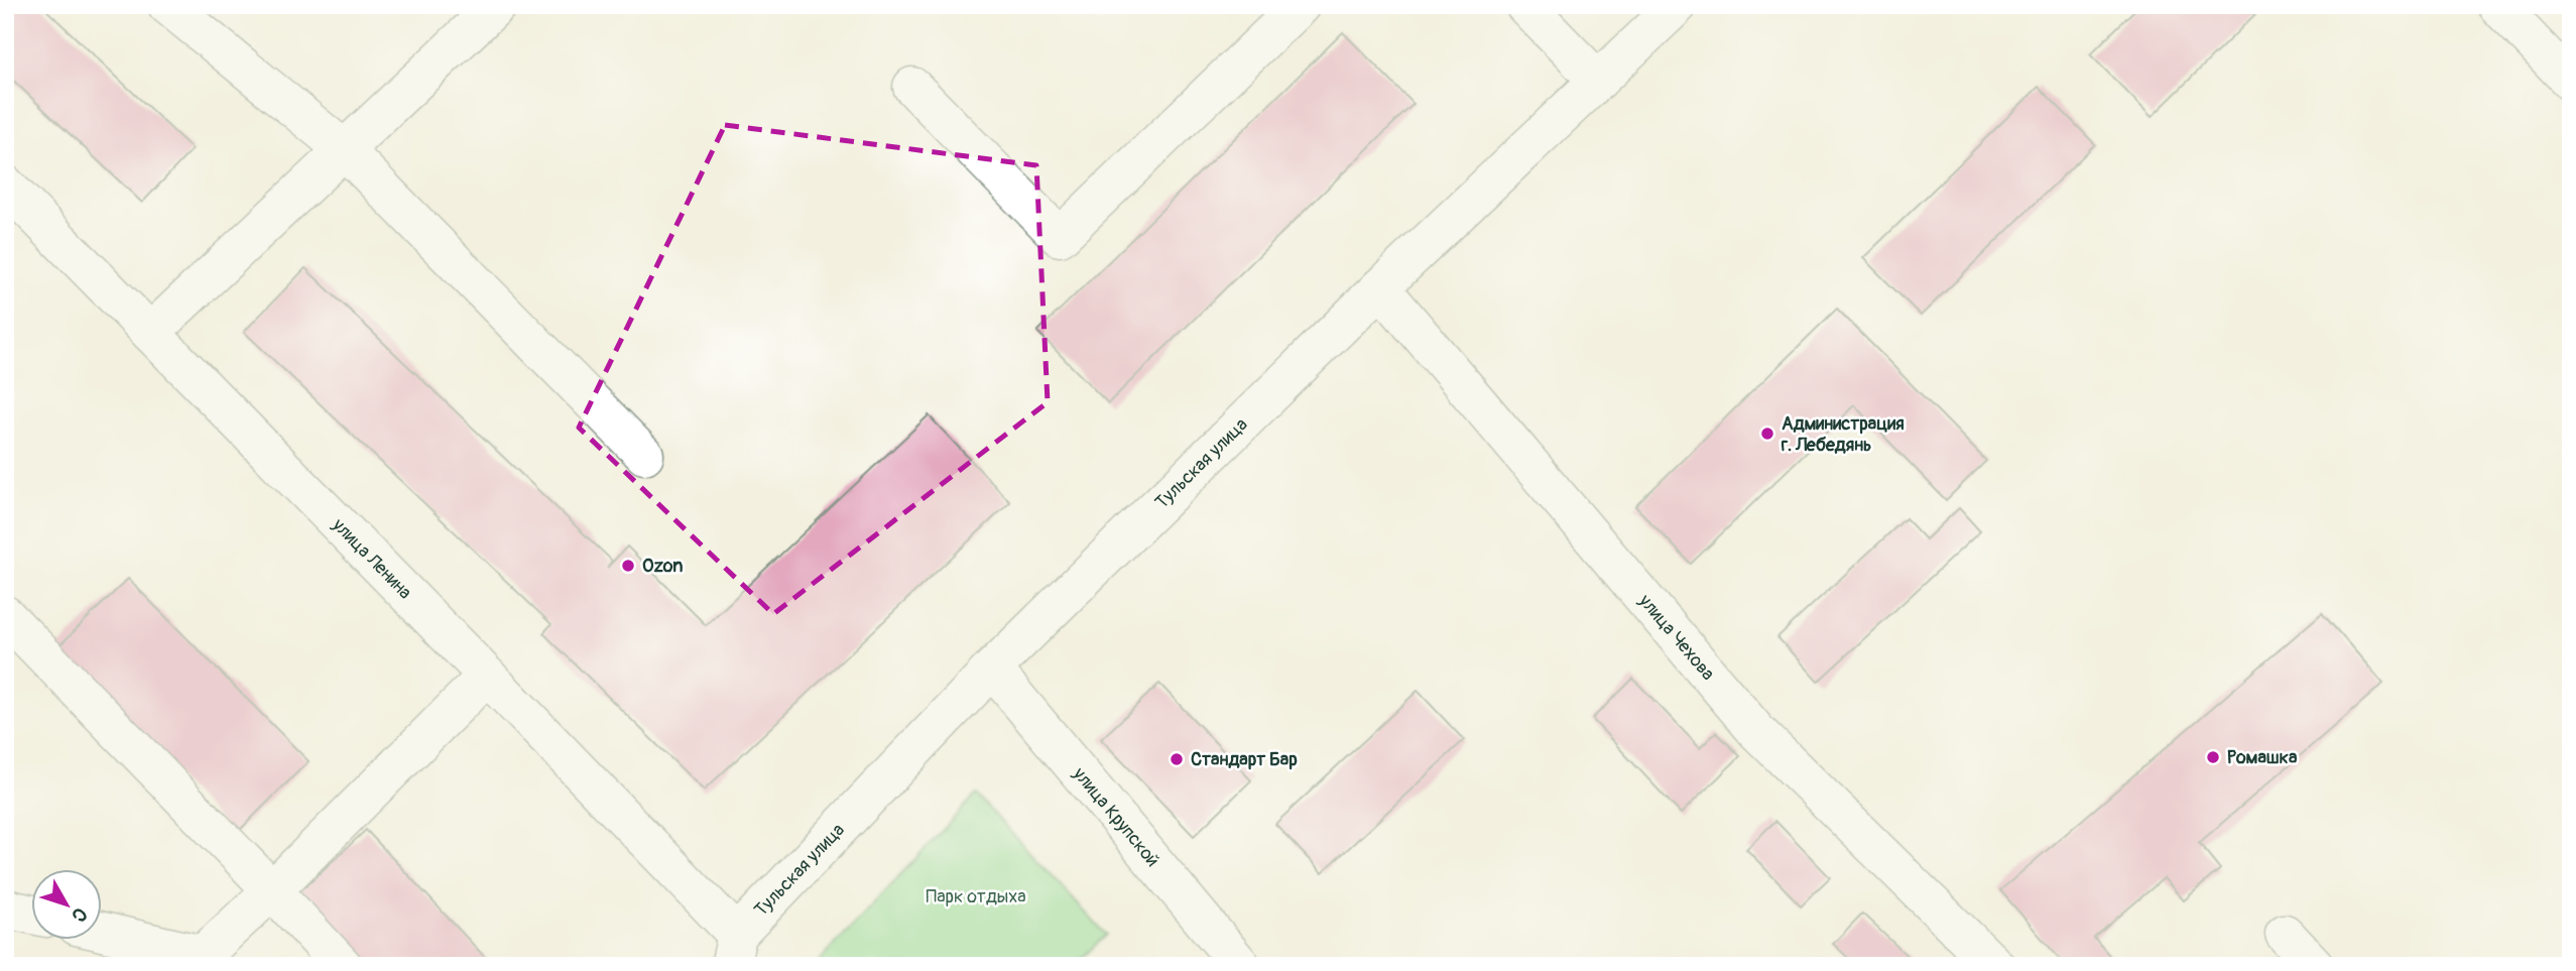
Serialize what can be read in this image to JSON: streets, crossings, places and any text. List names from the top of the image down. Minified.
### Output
{"streets":{"main road":["Тульская улица","улица Ленина","улица Чехова","улица Крупской"]},"crossings":[["Тульская улица","улица Ленина"],["Тульская улица","улица Чехова"],["Тульская улица","улица Крупской"]],"parks":["Парк отдыха"],"places":["Администрация г. Лебедянь","Ozon","Ромашка","Стандарт Бар"],"north":"bottom right"}
